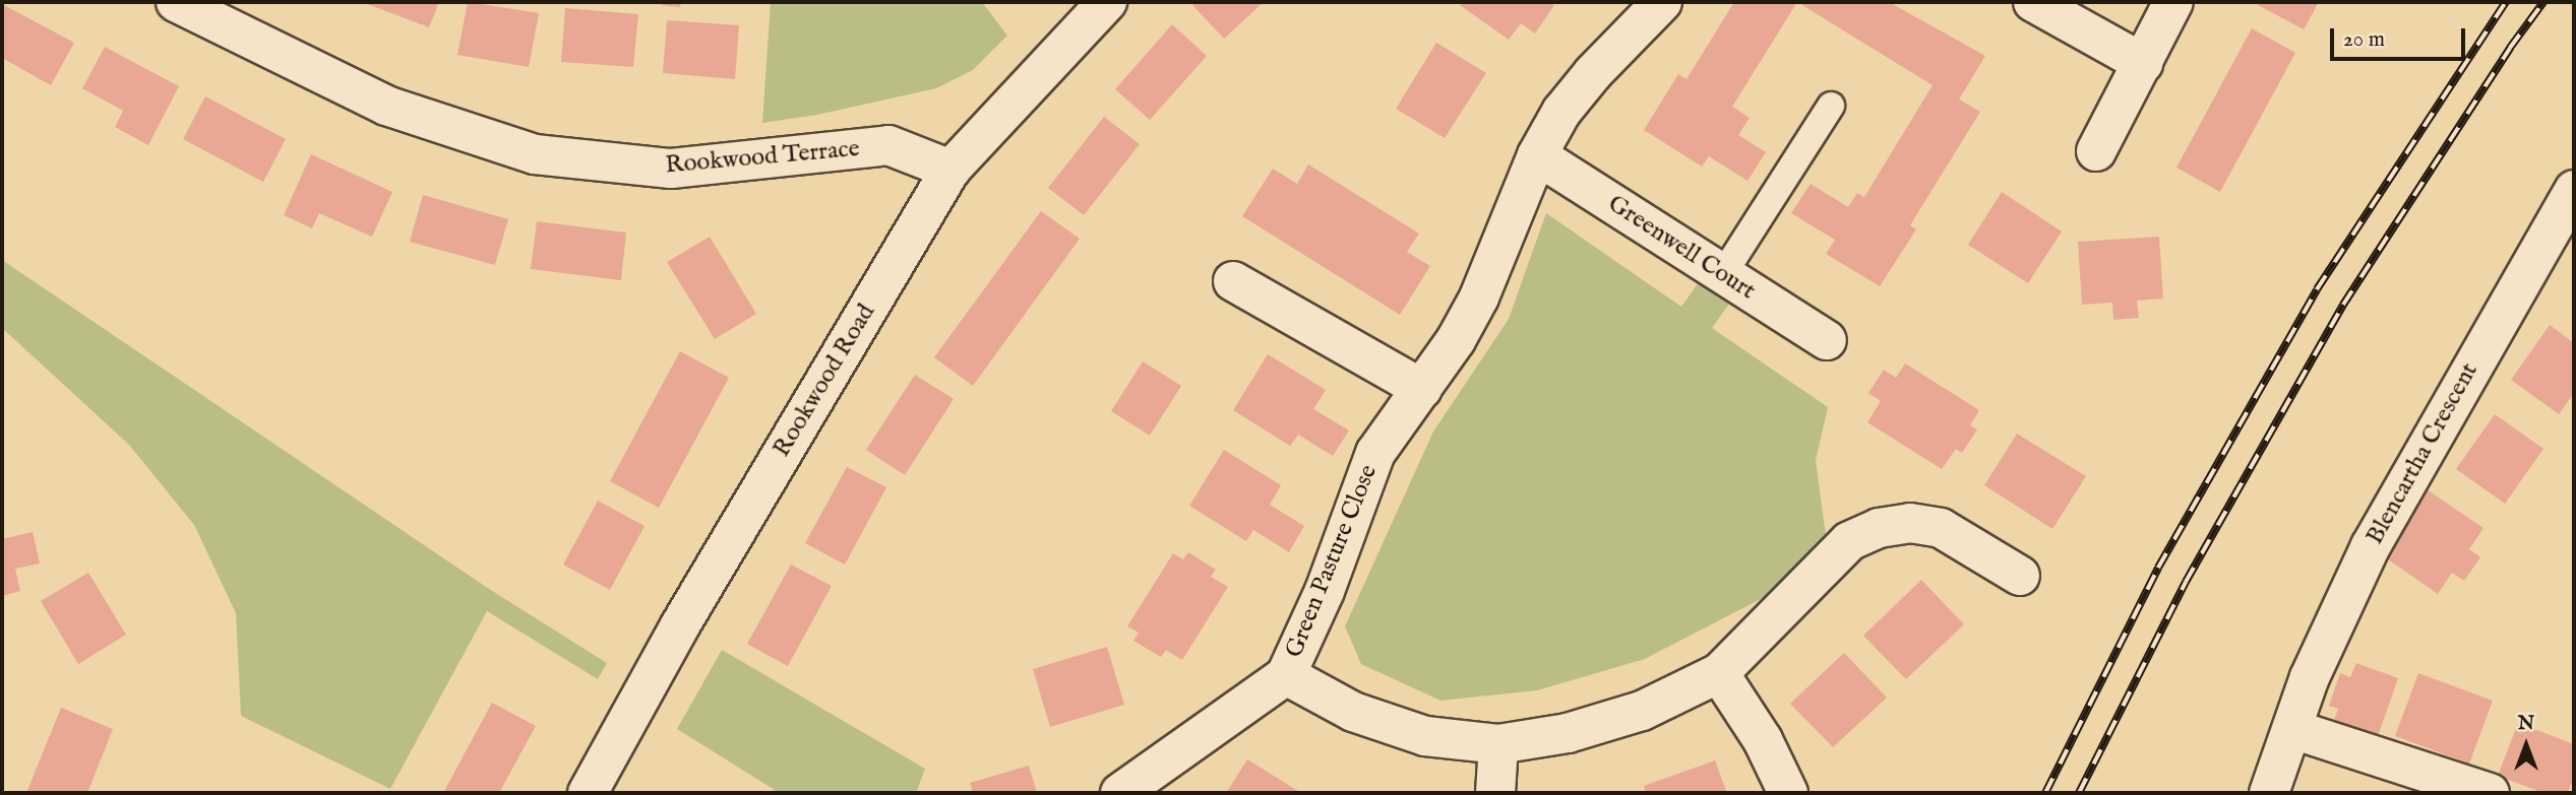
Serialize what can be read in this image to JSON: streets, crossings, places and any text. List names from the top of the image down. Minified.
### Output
{"streets":{"street":["Rookwood Terrace","Greenwell Court","Rookwood Road","Blencartha Crescent","Green Pasture Close"]},"crossings":[["Rookwood Terrace","Rookwood Road"],["Greenwell Court","Green Pasture Close"]],"scale_bar":"20 m","north":"top"}
